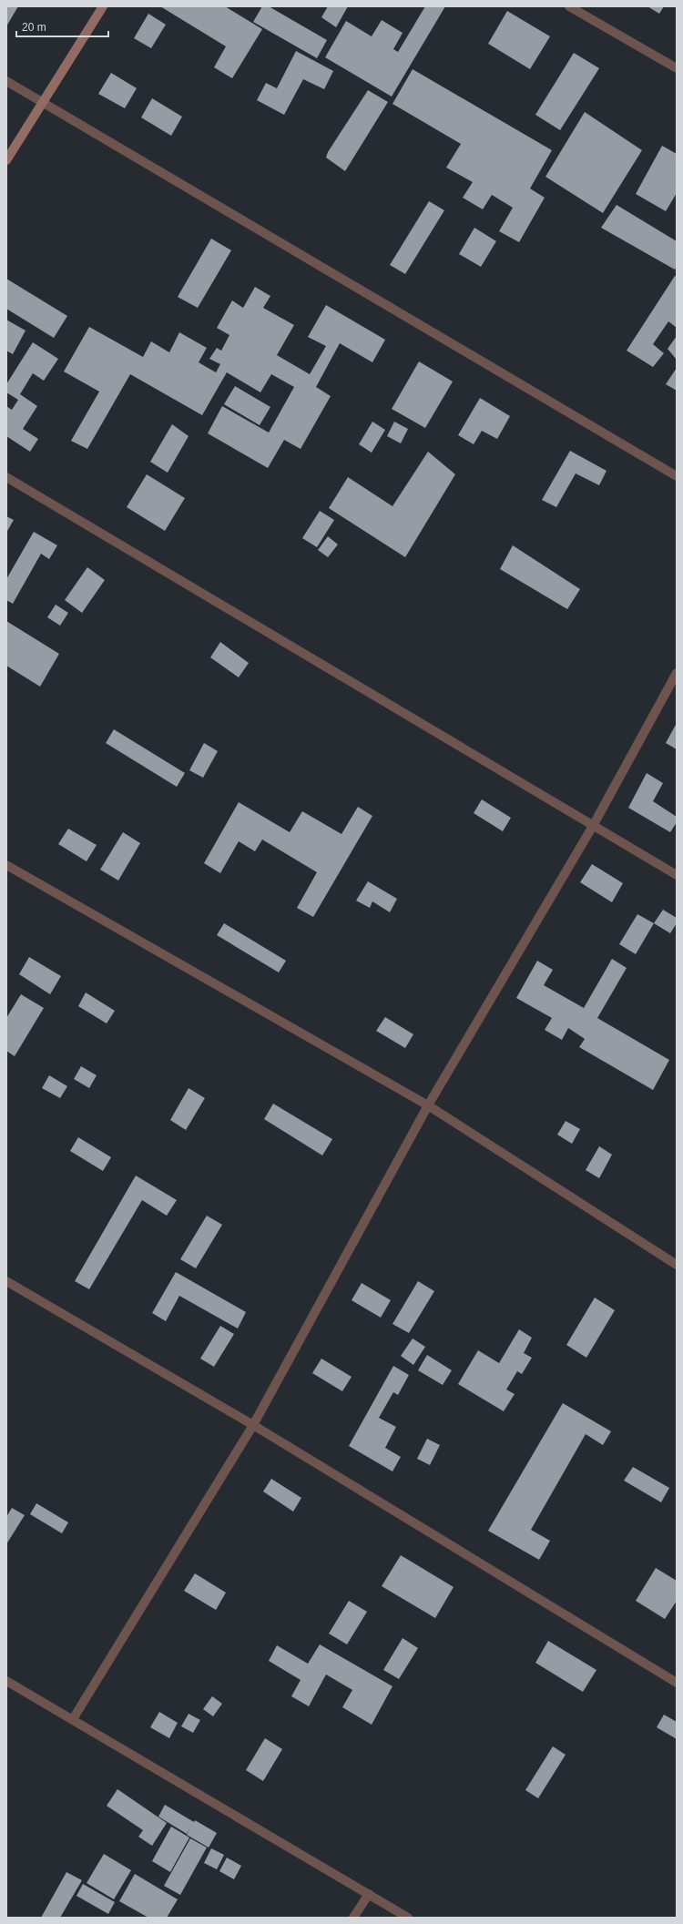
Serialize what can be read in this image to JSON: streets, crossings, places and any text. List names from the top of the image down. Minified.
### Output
{"scale_bar":"20 m"}
